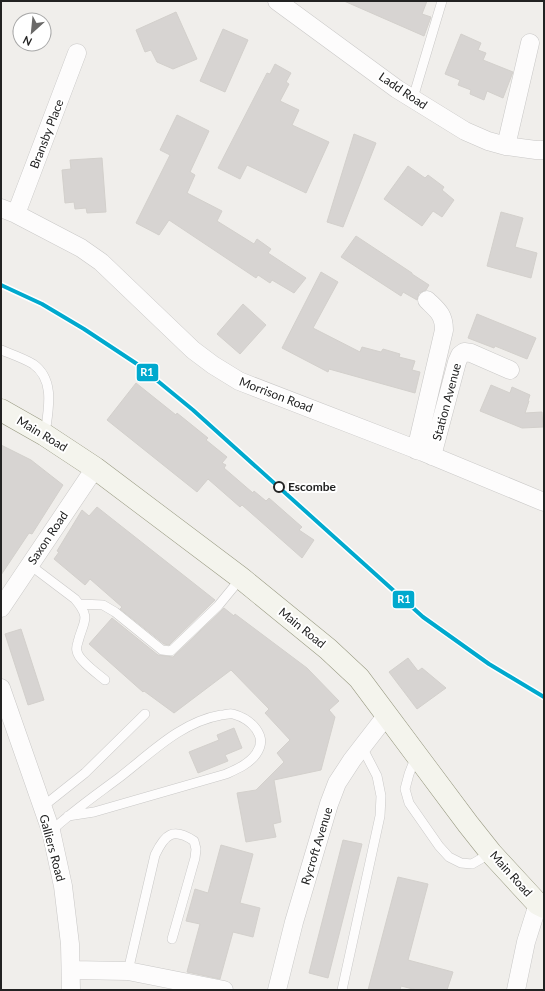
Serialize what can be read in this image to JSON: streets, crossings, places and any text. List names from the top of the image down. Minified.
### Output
{"streets":{"main road":["Main Road"],"street":["Ladd Road","Bransby Place","Morrison Road","Station Avenue","Saxon Road","Rycroft Avenue","Galliers Road"]},"crossings":[["Bransby Place","Morrison Road"],["Morrison Road","Station Avenue"],["Main Road","Saxon Road"],["Main Road","Rycroft Avenue"]],"places":["Escombe"],"lines":["transit line R1"],"north":"bottom left"}
